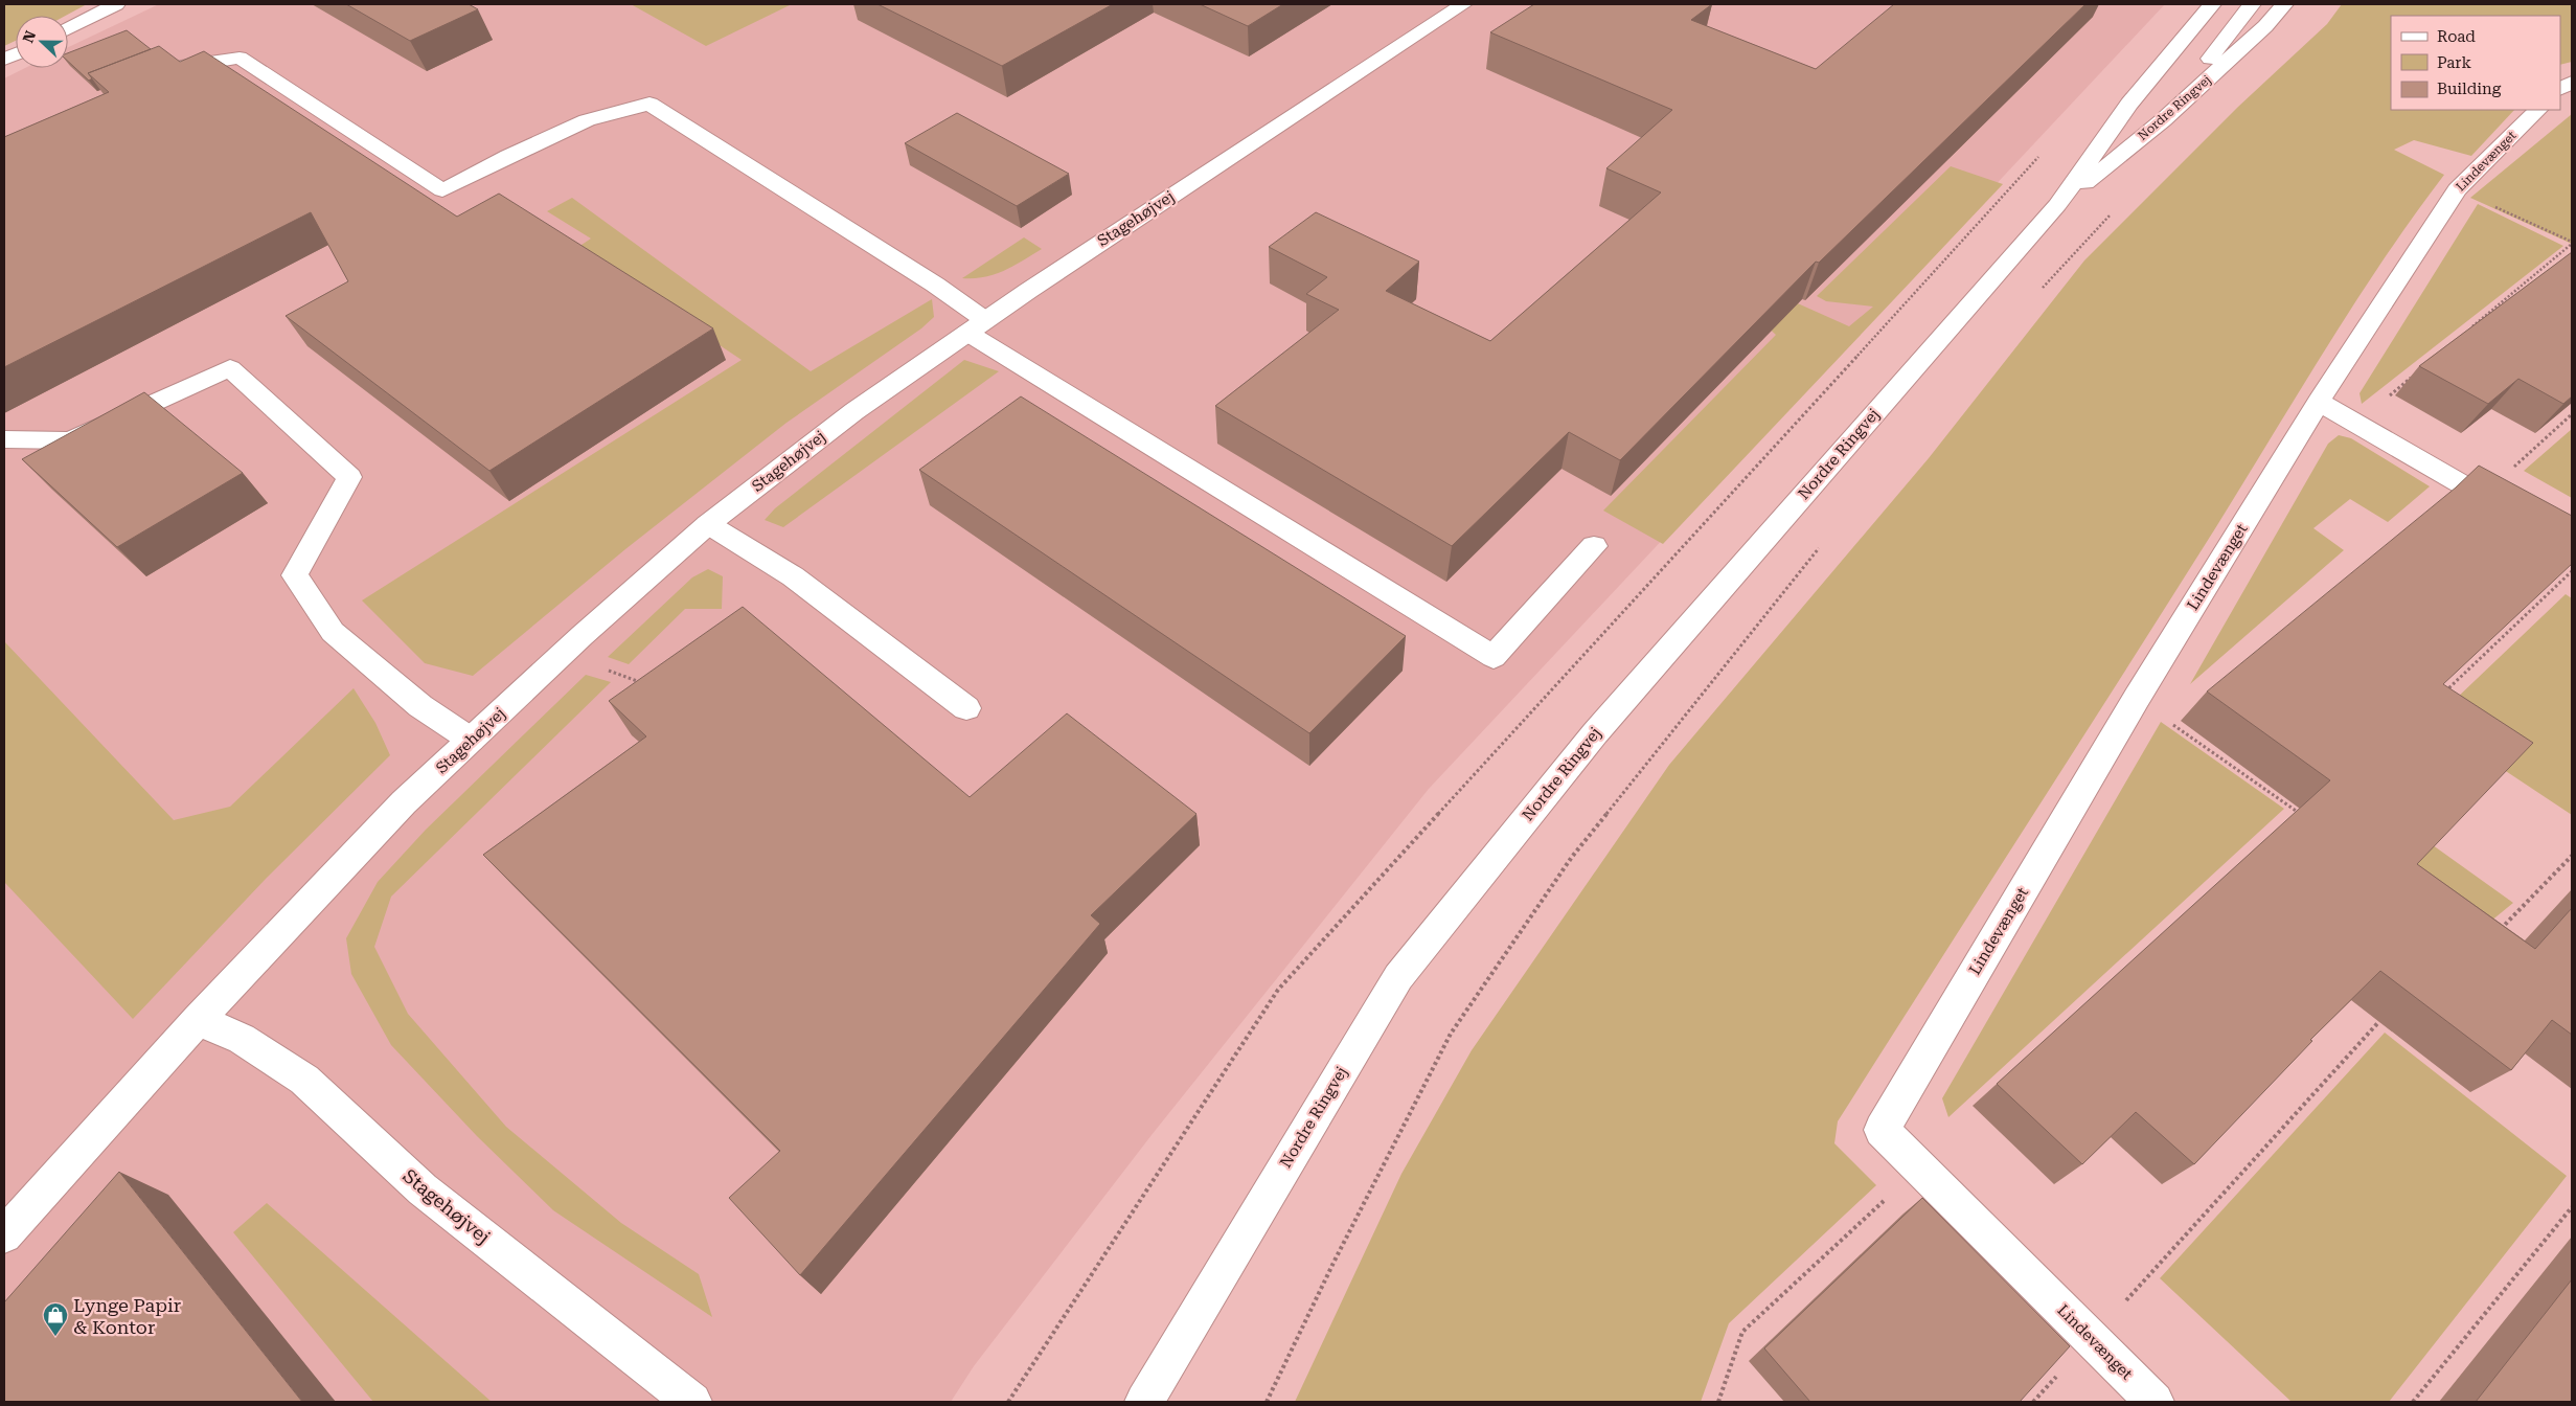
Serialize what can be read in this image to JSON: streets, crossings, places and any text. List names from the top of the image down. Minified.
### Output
{"streets":{"street":["Nordre Ringvej","Lindevænget","Stagehøjvej"]},"places":{"shop":["Lynge Papir & Kontor"]},"legend":["Road","Park","Building"],"north":"left"}
